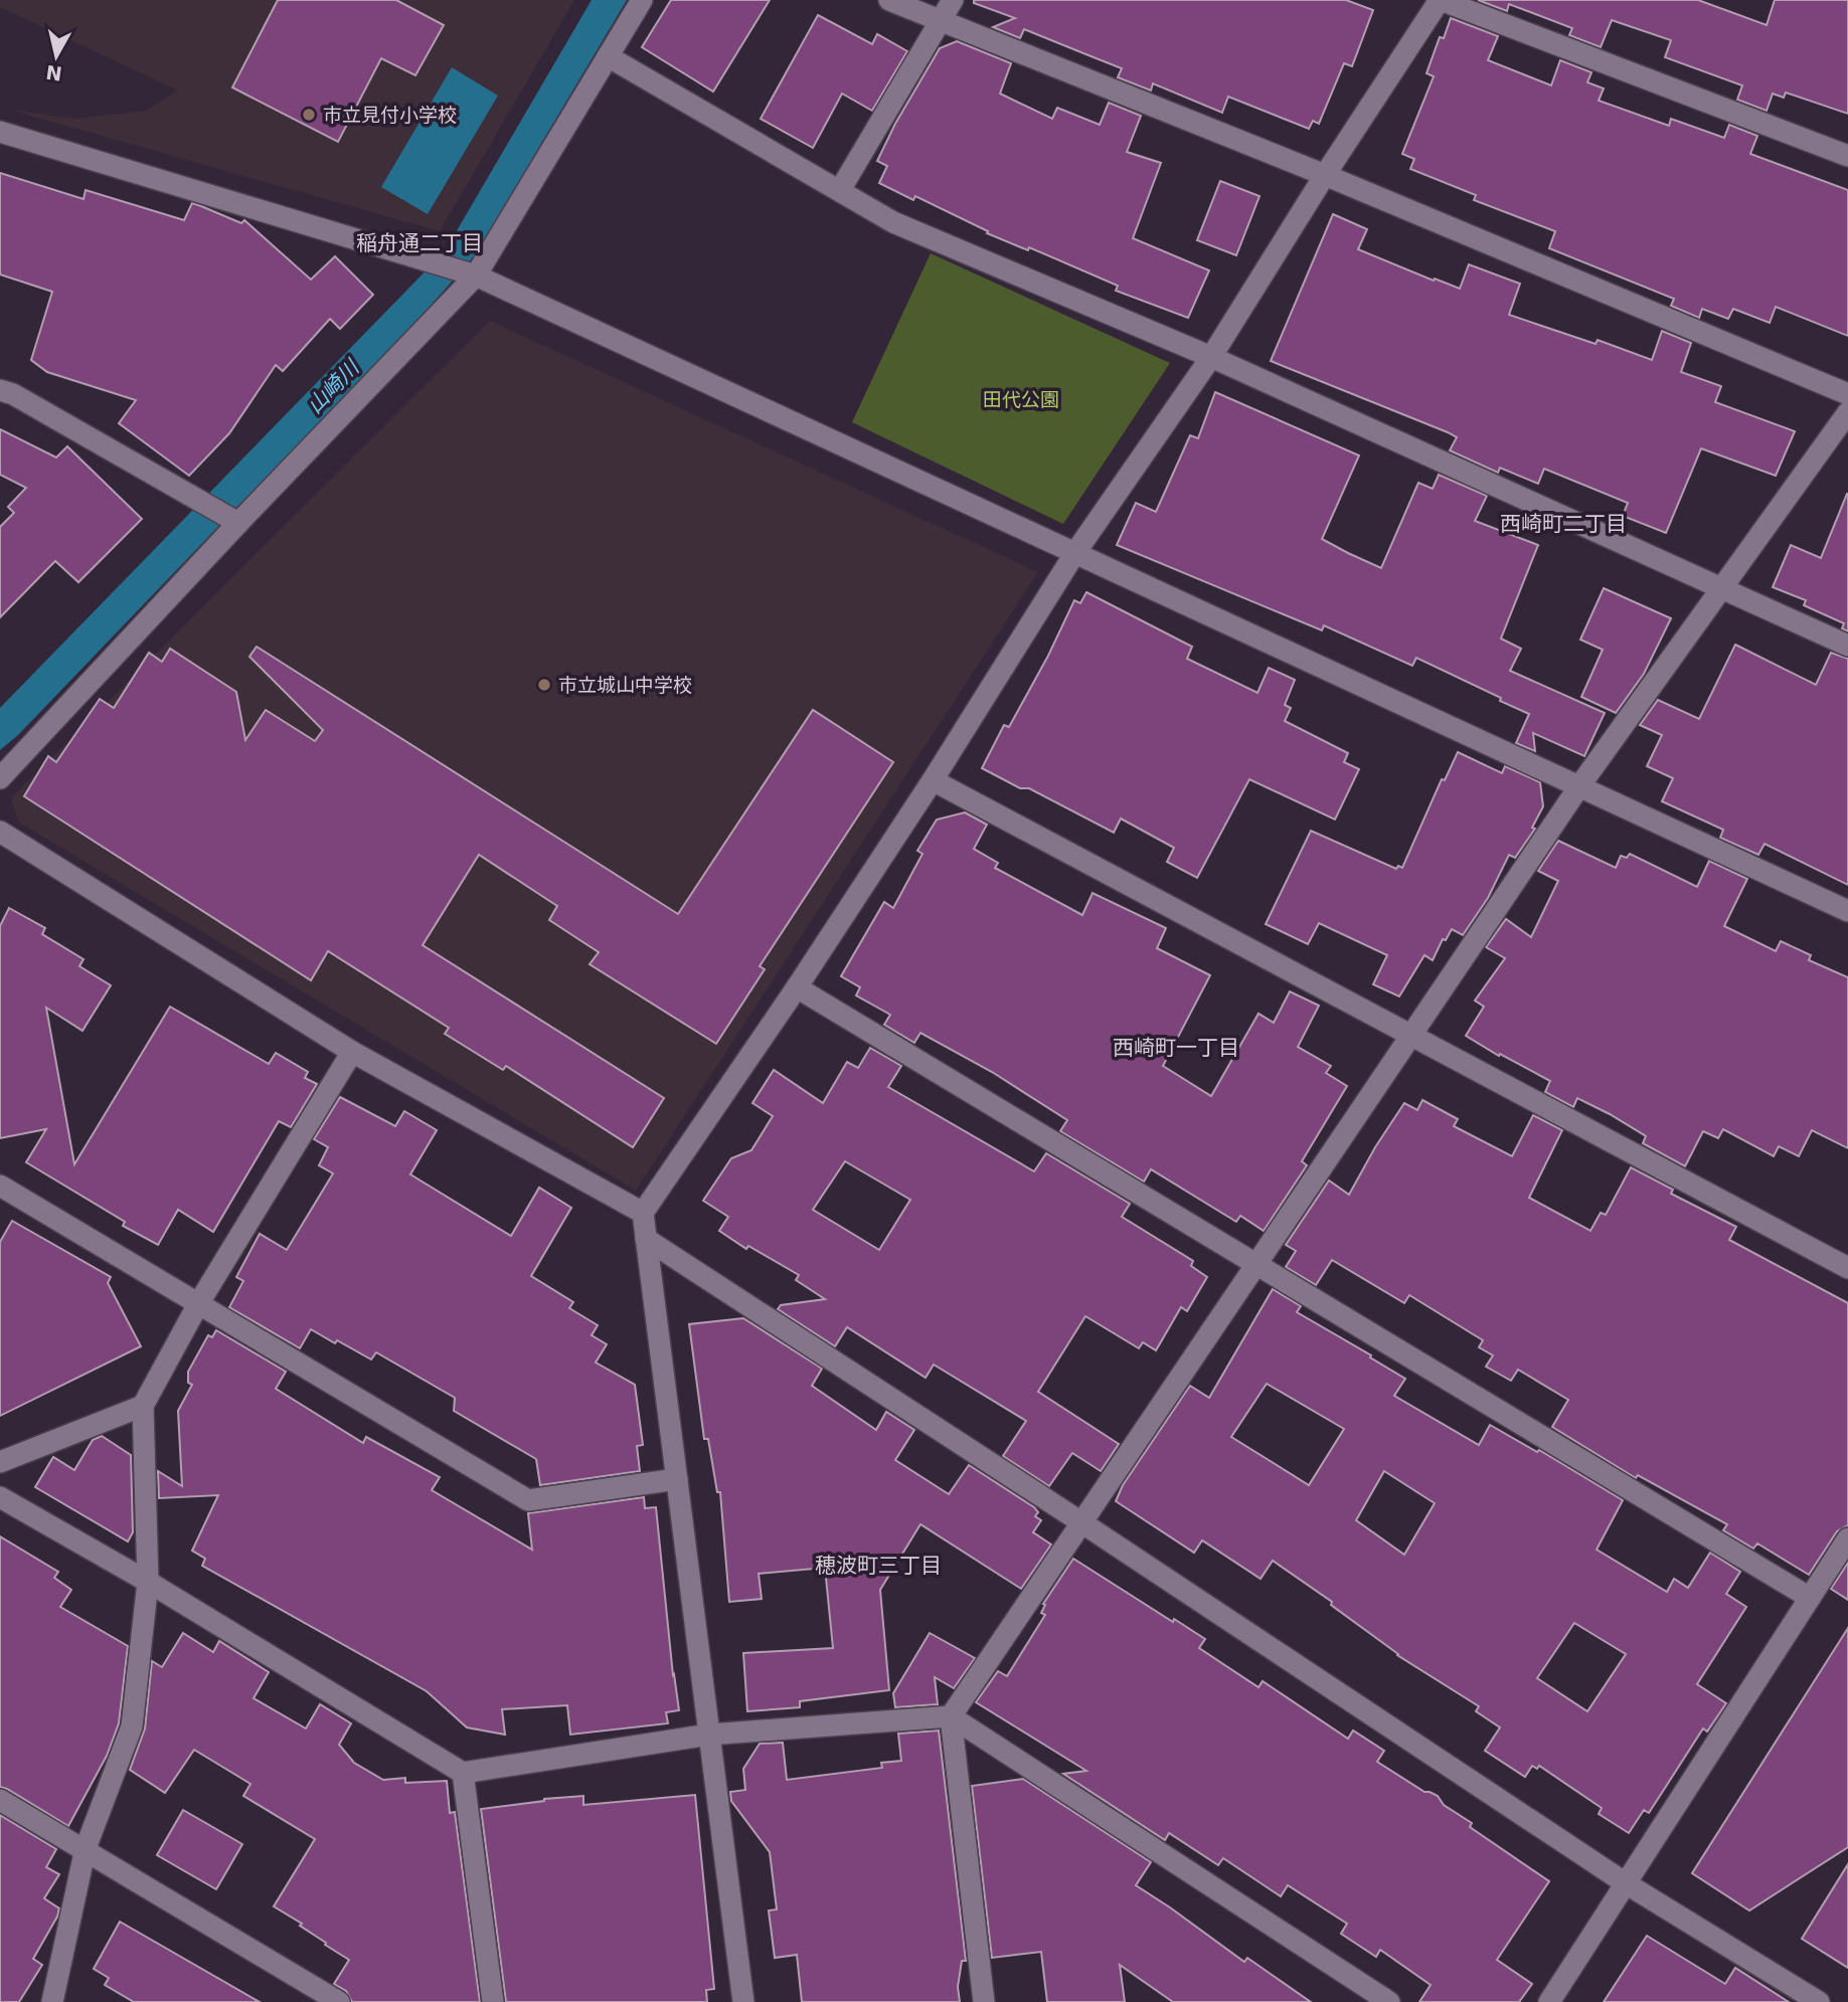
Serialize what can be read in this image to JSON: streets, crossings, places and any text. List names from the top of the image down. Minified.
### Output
{"districts":["稲舟通二丁目","西崎町二丁目","西崎町一丁目","穂波町三丁目"],"water":["山崎川"],"parks":["田代公園"],"places":["市立見付小学校","市立城山中学校"],"north":"bottom"}
